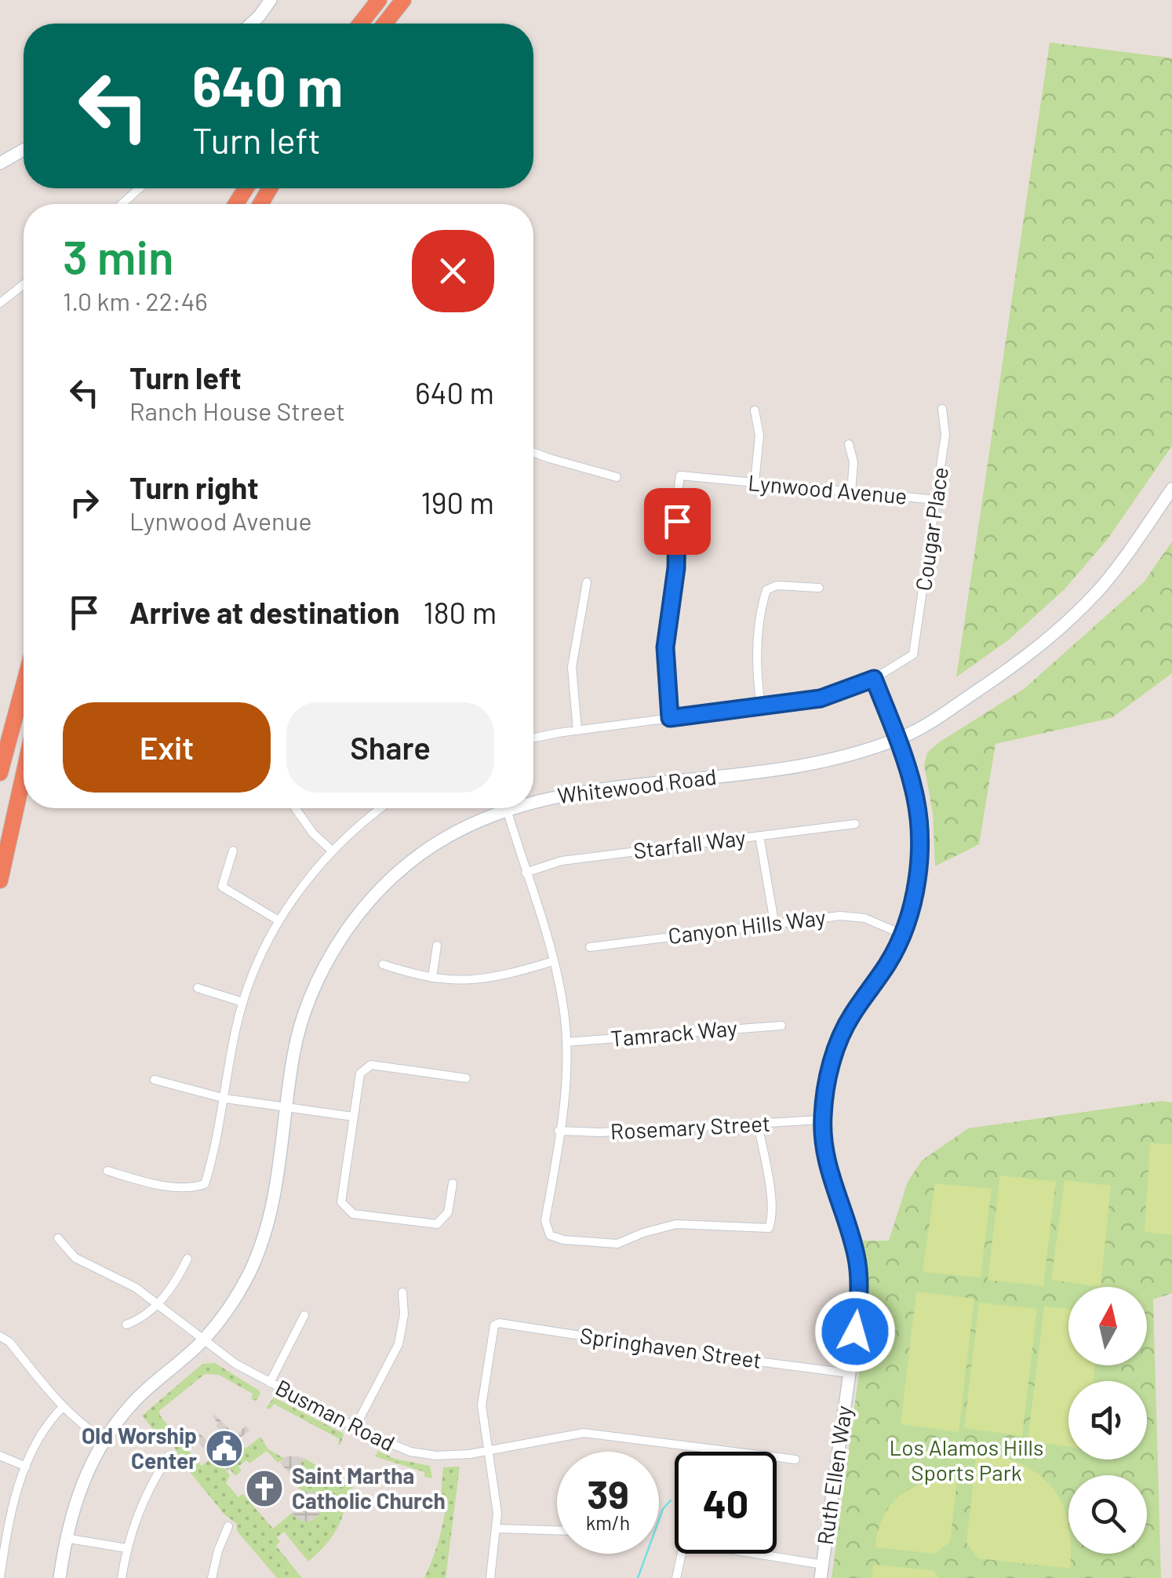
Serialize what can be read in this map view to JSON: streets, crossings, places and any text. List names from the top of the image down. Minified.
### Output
{"streets":{"main road":["Whitewood Road","Ruth Ellen Way"],"street":["Lynwood Avenue","Cougar Place","Starfall Way","Canyon Hills Way","Tamrack Way","Rosemary Street","Springhaven Street","Busman Road"]},"crossings":[["Lynwood Avenue","Cougar Place"],["Whitewood Road","Busman Road"],["Whitewood Road","Ruth Ellen Way"],["Canyon Hills Way","Ruth Ellen Way"],["Rosemary Street","Ruth Ellen Way"],["Springhaven Street","Busman Road"],["Springhaven Street","Ruth Ellen Way"]],"parks":["Los Alamos Hills Sports Park"],"places":{"public building":["Old Worship Center"],"church":["Saint Martha Catholic Church"]},"north":"top","page":{"turn":["640 m","Turn left"],"heading":["3 min","1.0 km · 22:46"],"list":[{"name":"Turn left","note":"Ranch House Street","value":"640 m"},{"name":"Turn right","note":"Lynwood Avenue","value":"190 m"},{"name":"Arrive at destination","value":"180 m"}],"buttons":["Exit","Share"],"speed":"39 km/h","limit":"40"}}
